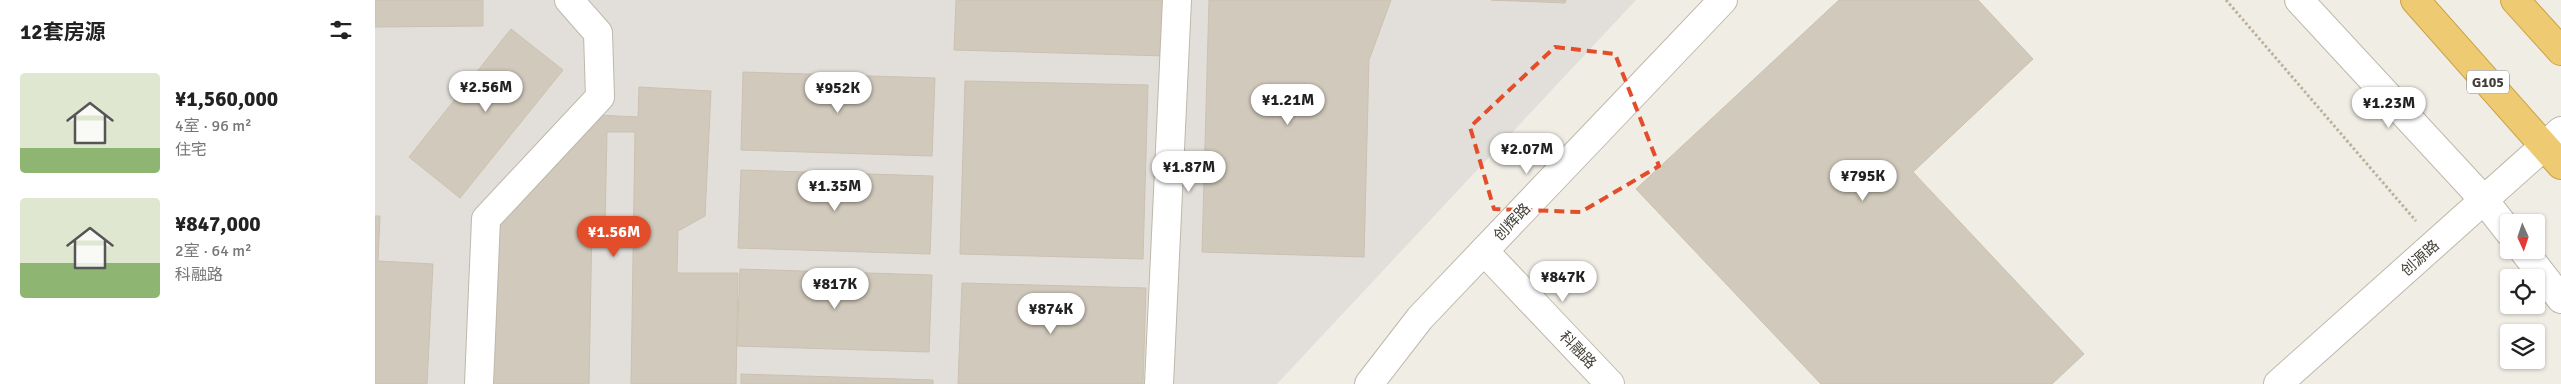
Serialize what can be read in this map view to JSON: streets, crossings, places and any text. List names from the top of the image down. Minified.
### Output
{"streets":{"highway":["G105"],"street":["创辉路","创源路","科融路"]},"crossings":[["G105","创源路"],["创辉路","科融路"]],"north":"bottom","page":{"heading":"12套房源","list":[{"name":"¥1,560,000","note":"4室 · 96 m² · 住宅"},{"name":"¥847,000","note":"2室 · 64 m² · 科融路"}],"price":["¥2.56M","¥952K","¥1.21M","¥1.23M","¥2.07M","¥1.87M","¥795K","¥1.35M","¥1.56M","¥847K","¥817K","¥874K"]}}
